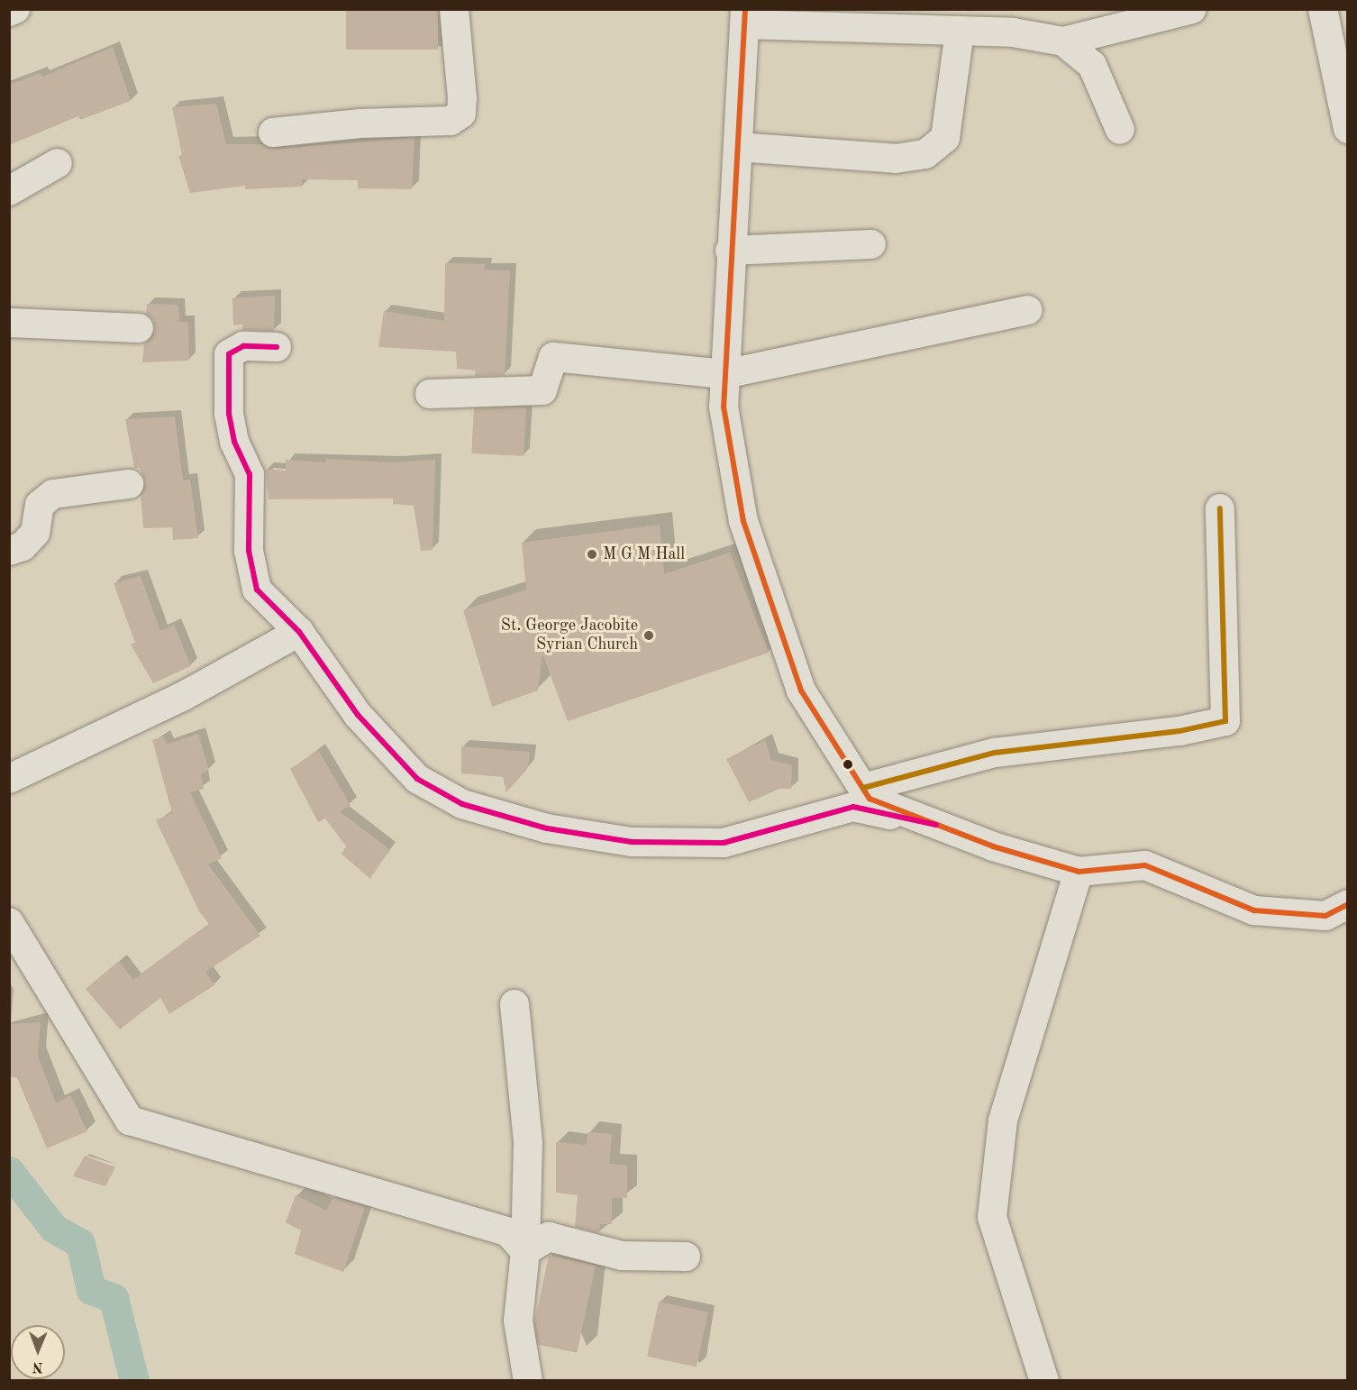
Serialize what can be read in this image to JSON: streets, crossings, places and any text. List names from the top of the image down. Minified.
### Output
{"places":["M G M Hall","St. George Jacobite Syrian Church"],"north":"bottom"}
